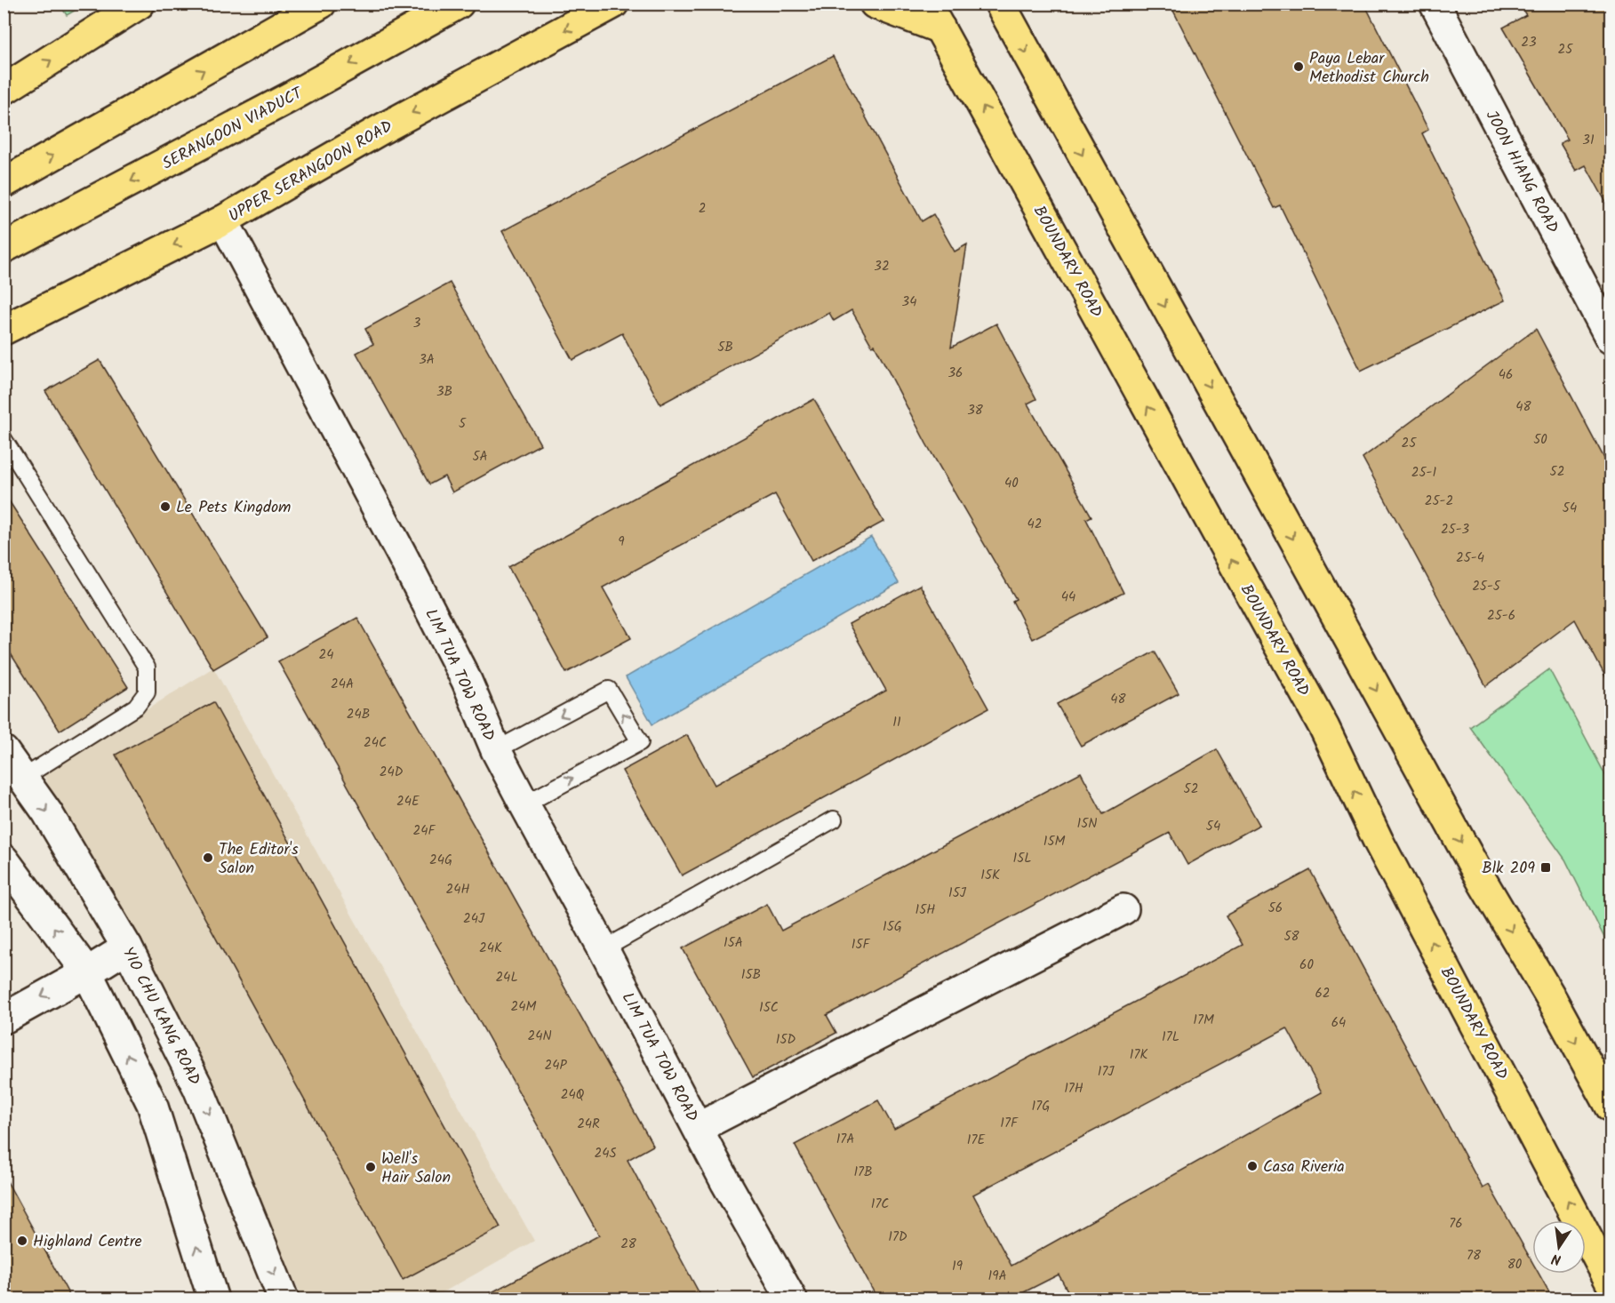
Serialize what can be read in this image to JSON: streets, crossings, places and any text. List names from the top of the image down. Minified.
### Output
{"streets":{"main road":["SERANGOON VIADUCT","UPPER SERANGOON ROAD","BOUNDARY ROAD"],"street":["JOON HIANG ROAD","LIM TUA TOW ROAD","YIO CHU KANG ROAD"]},"crossings":[["UPPER SERANGOON ROAD","LIM TUA TOW ROAD"]],"places":{"other":["Paya Lebar Methodist Church","Le Pets Kingdom","The Editor's Salon","Casa Riveria","Well's Hair Salon","Highland Centre"],"transit":["Blk 209"]},"house_numbers":["23","25","31","2","32","34","3","5B","3A","36","46","3B","48","38","5","50","25","5A","52","25-1","40","25-2","54","42","25-3","9","25-4","25-5","44","25-6","24","24A","48","24B","11","24C","24D","52","24E","15N","54","24F","15M","15L","24G","15K","24H","15J","56","15H","24J","15G","58","15A","15F","24K","60","15B","24L","62","24M","15C","17M","64","24N","17L","15D","17K","24P","17J","17H","24Q","17G","17F","24R","17A","17E","24S","17B","17C","76","17D","28","78","80","19","19A"],"north":"bottom"}
